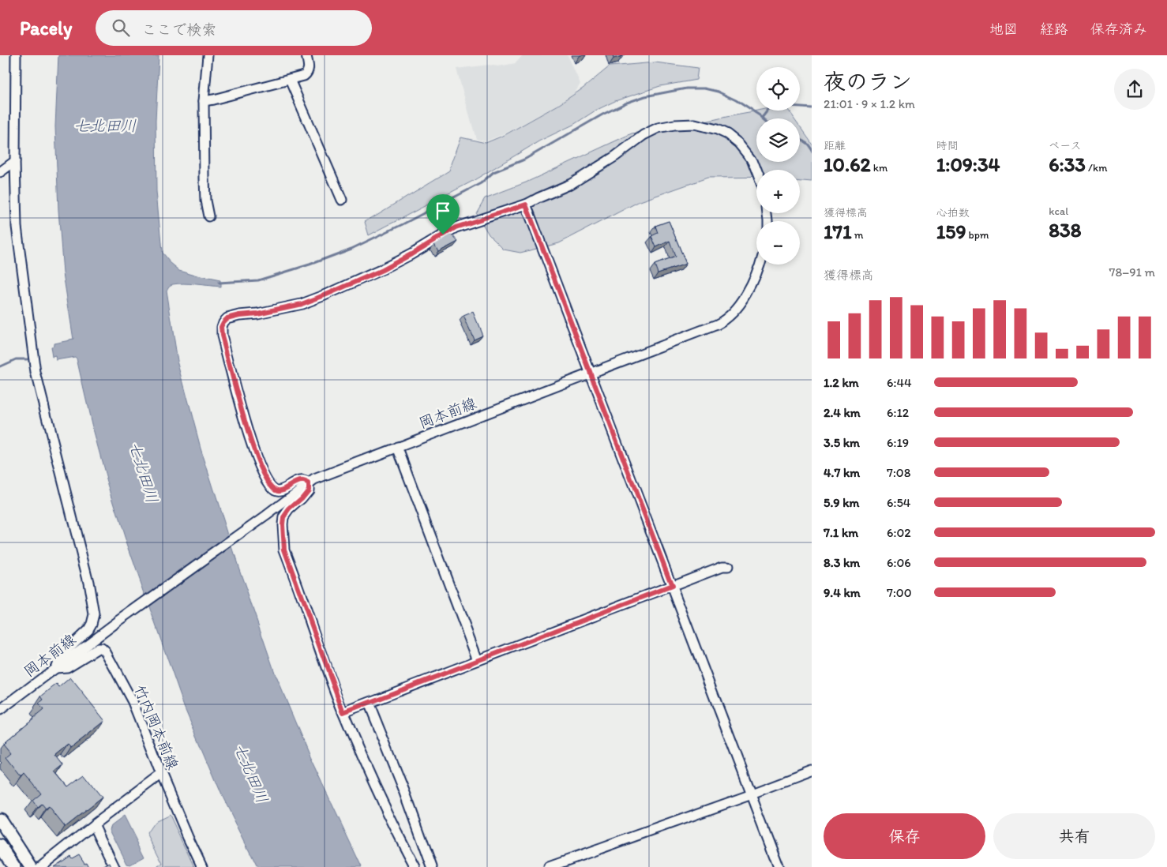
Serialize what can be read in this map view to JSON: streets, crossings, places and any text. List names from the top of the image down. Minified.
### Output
{"streets":{"street":["岡本前線","竹内岡本前線"]},"crossings":[["岡本前線","竹内岡本前線"]],"water":["七北田川"],"page":{"header":"Pacely","search":"ここで検索","nav":["地図","経路","保存済み"],"heading":["夜のラン","21:01 · 9 × 1.2 km"],"map_buttons":["+","−"],"stats":[["距離","10.62 km"],["時間","1:09:34"],["ペース","6:33 /km"],["獲得標高","171 m"],["心拍数","159 bpm"],["kcal","838"]],"chart":["獲得標高","78–91 m"],"list":[{"name":"1.2 km","note":"6:44"},{"name":"2.4 km","note":"6:12"},{"name":"3.5 km","note":"6:19"},{"name":"4.7 km","note":"7:08"},{"name":"5.9 km","note":"6:54"},{"name":"7.1 km","note":"6:02"},{"name":"8.3 km","note":"6:06"},{"name":"9.4 km","note":"7:00"}],"buttons":["保存","共有"]}}
